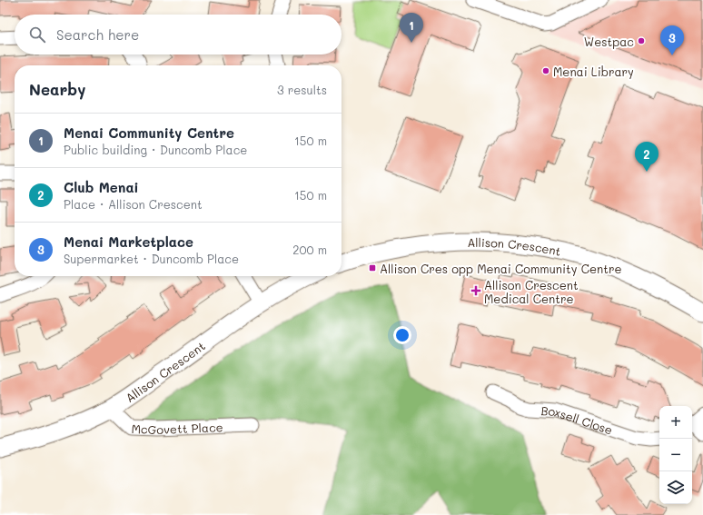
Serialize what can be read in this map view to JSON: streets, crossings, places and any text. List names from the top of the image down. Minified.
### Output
{"streets":{"street":["Allison Crescent","Boxsell Close","McGovett Place"]},"crossings":[["Allison Crescent","McGovett Place"]],"places":{"other":["Westpac","Menai Library"],"transit":["Allison Cres opp Menai Community Centre"],"health":["Allison Crescent Medical Centre"]},"page":{"pins":["1","3","2"],"search":"Search here","heading":["Nearby","3 results"],"list":[{"mark":"1","name":"Menai Community Centre","note":"Public building · Duncomb Place","value":"150 m"},{"mark":"2","name":"Club Menai","note":"Place · Allison Crescent","value":"150 m"},{"mark":"3","name":"Menai Marketplace","note":"Supermarket · Duncomb Place","value":"200 m"}],"map_buttons":["+","−"]}}
